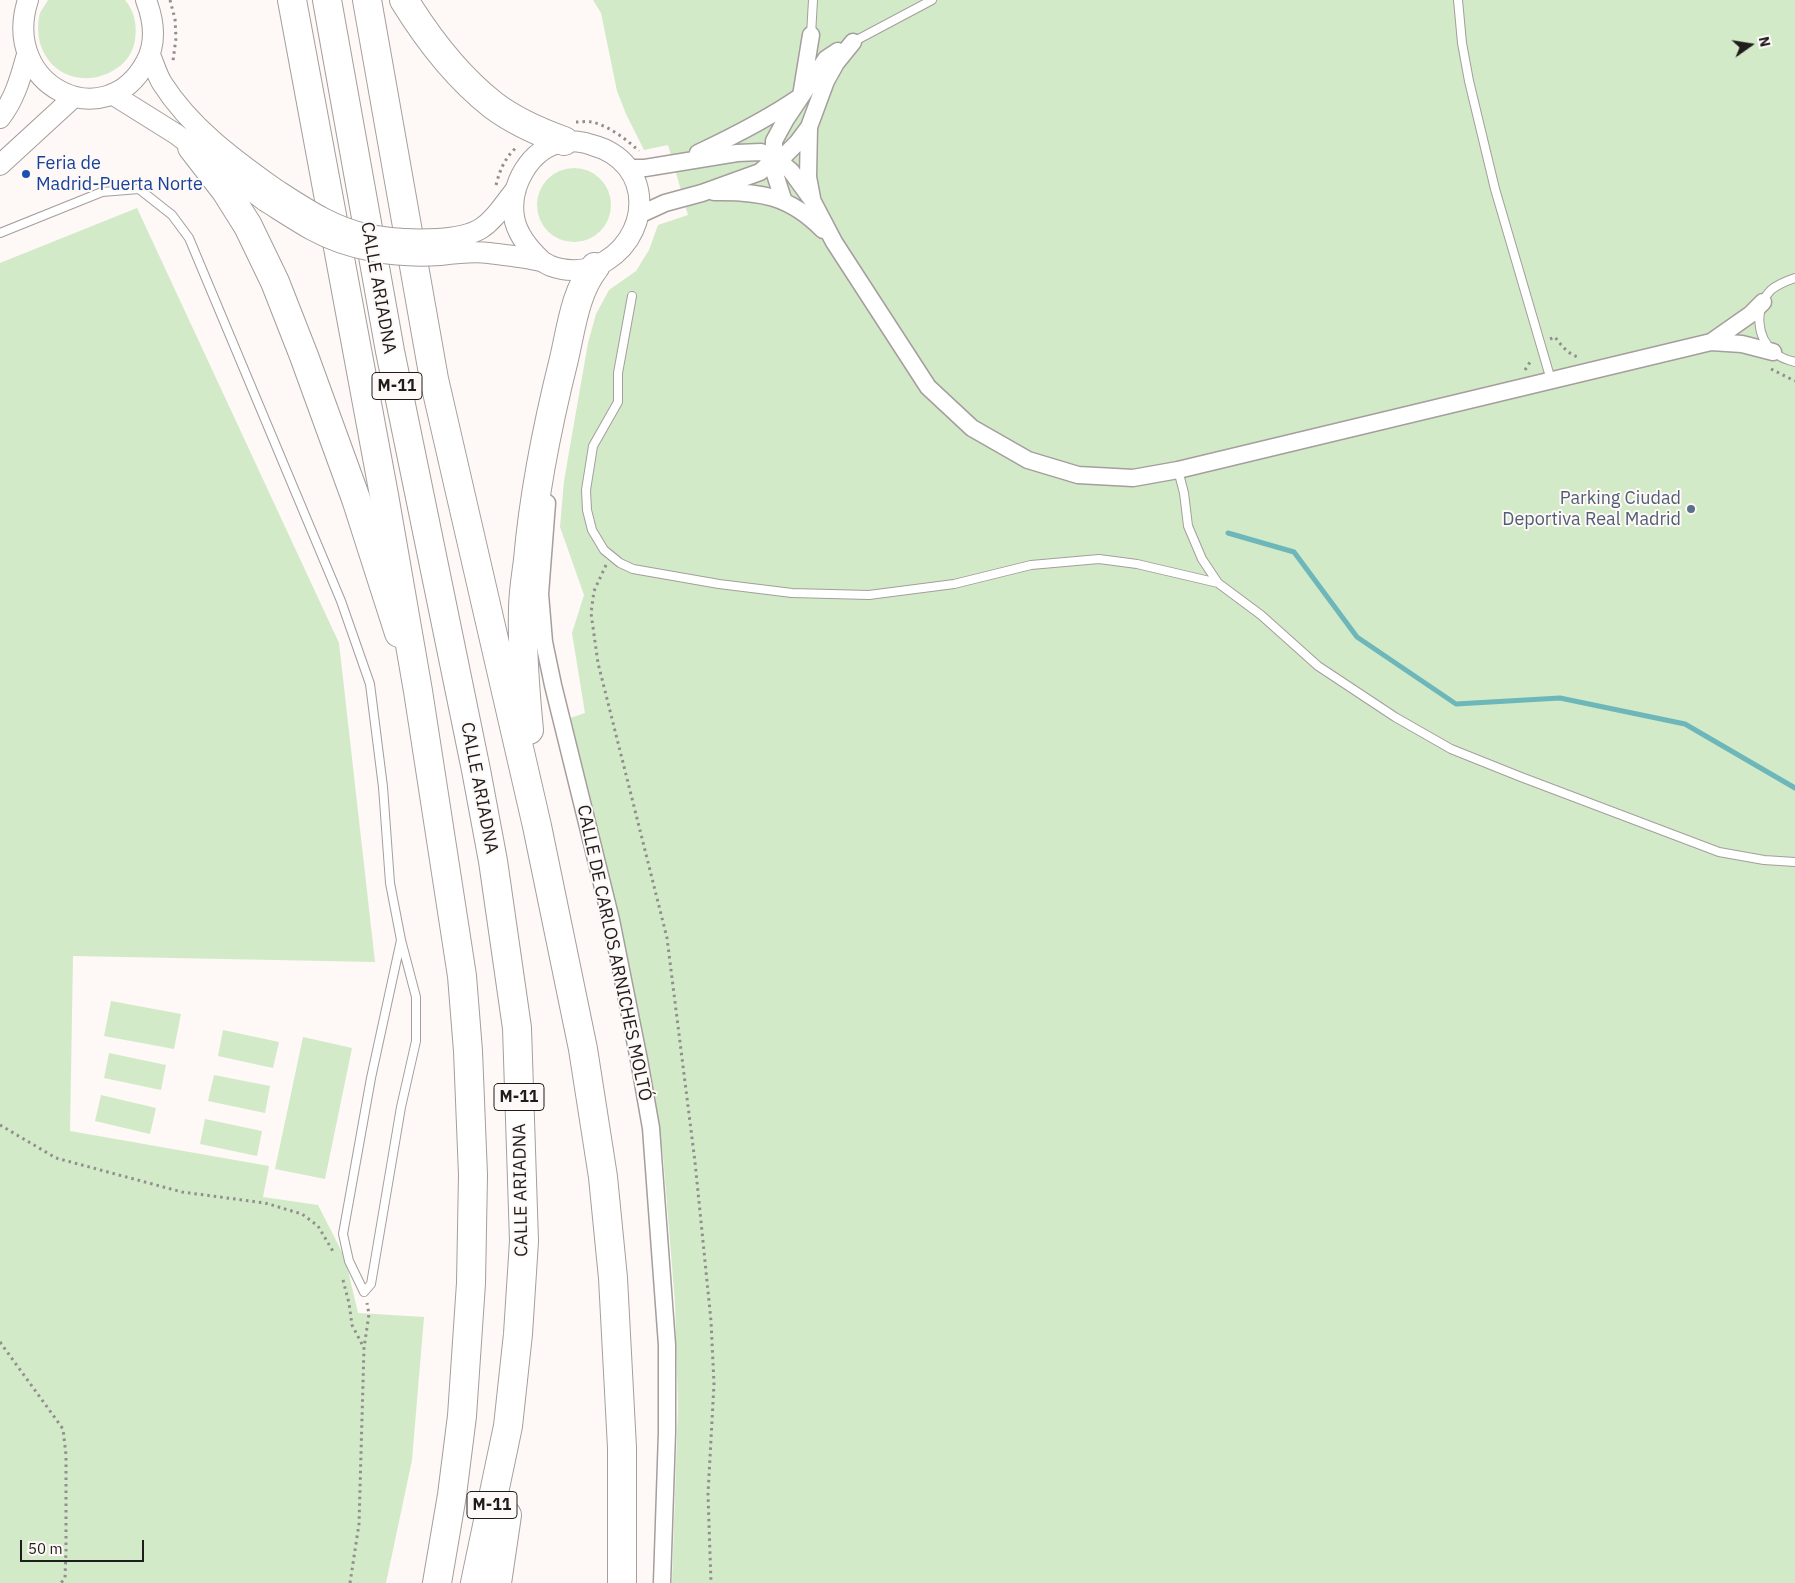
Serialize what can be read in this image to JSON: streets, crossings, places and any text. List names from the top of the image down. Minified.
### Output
{"streets":{"highway":["CALLE ARIADNA","M-11"],"street":["CALLE DE CARLOS ARNICHES MOLTÓ"]},"places":["Feria de Madrid-Puerta Norte","Parking Ciudad Deportiva Real Madrid"],"scale_bar":"50 m","north":"right"}
